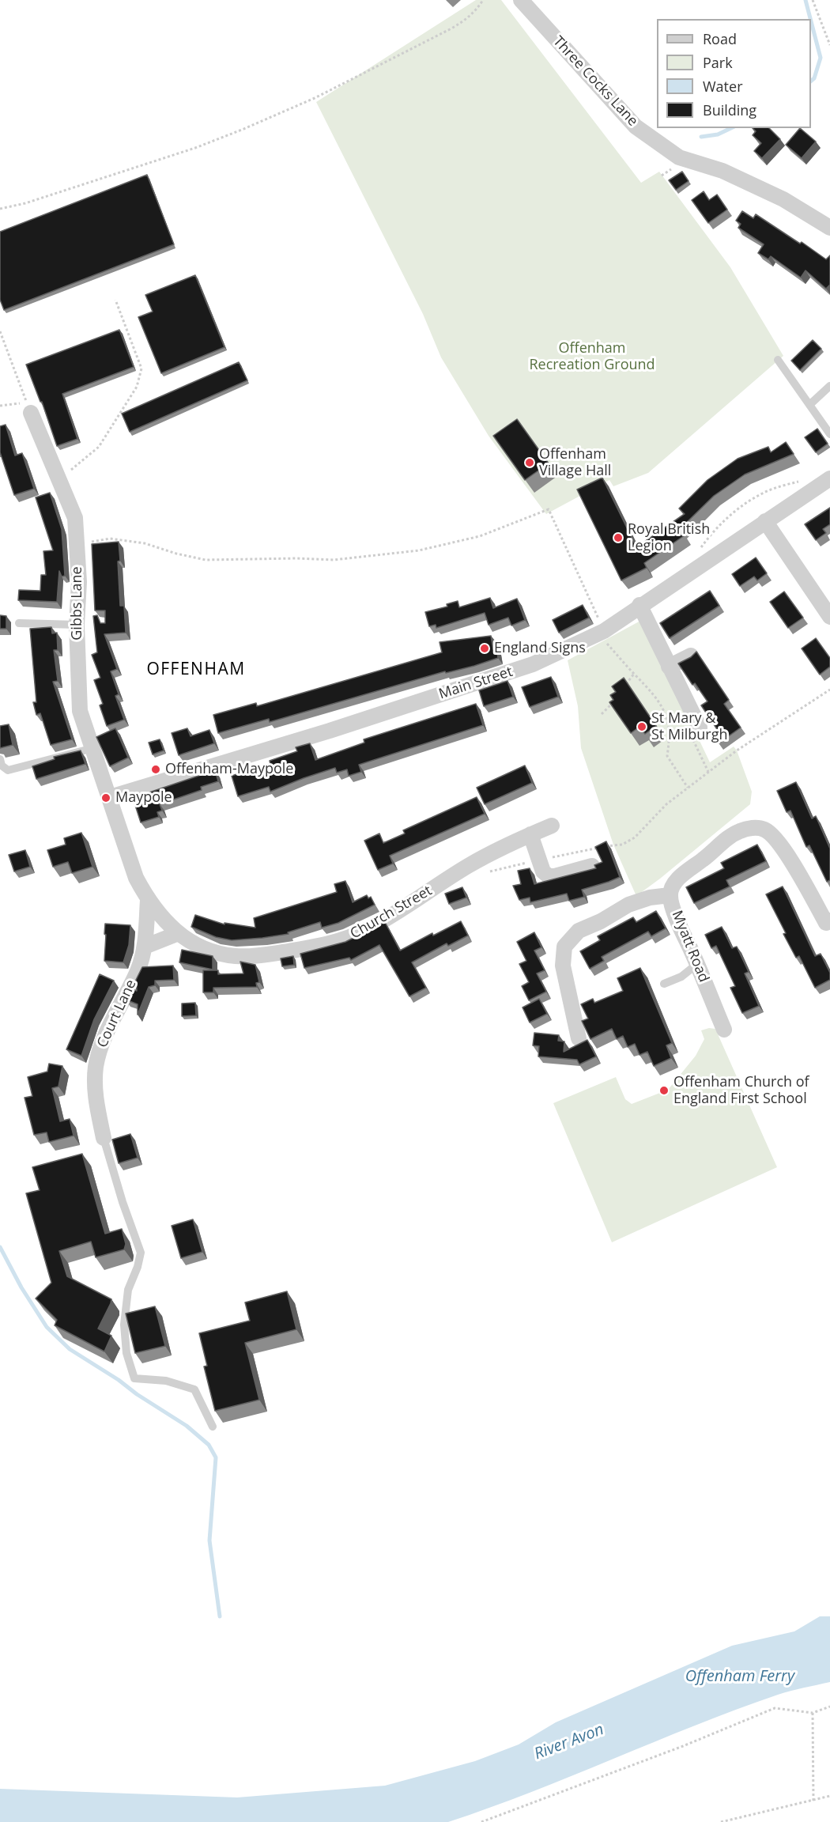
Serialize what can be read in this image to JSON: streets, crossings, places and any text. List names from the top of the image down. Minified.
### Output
{"streets":{"street":["Three Cocks Lane","Gibbs Lane","Main Street","Church Street","Myatt Road","Court Lane"]},"crossings":[["Gibbs Lane","Main Street"],["Gibbs Lane","Church Street"],["Main Street","Church Street"],["Church Street","Court Lane"]],"districts":["OFFENHAM"],"water":["Offenham Ferry","River Avon"],"parks":["Offenham Recreation Ground"],"places":["Offenham Village Hall","Royal British Legion","England Signs","St Mary & St Milburgh","Offenham-Maypole","Maypole","Offenham Church of England First School"],"legend":["Road","Park","Water","Building"]}
